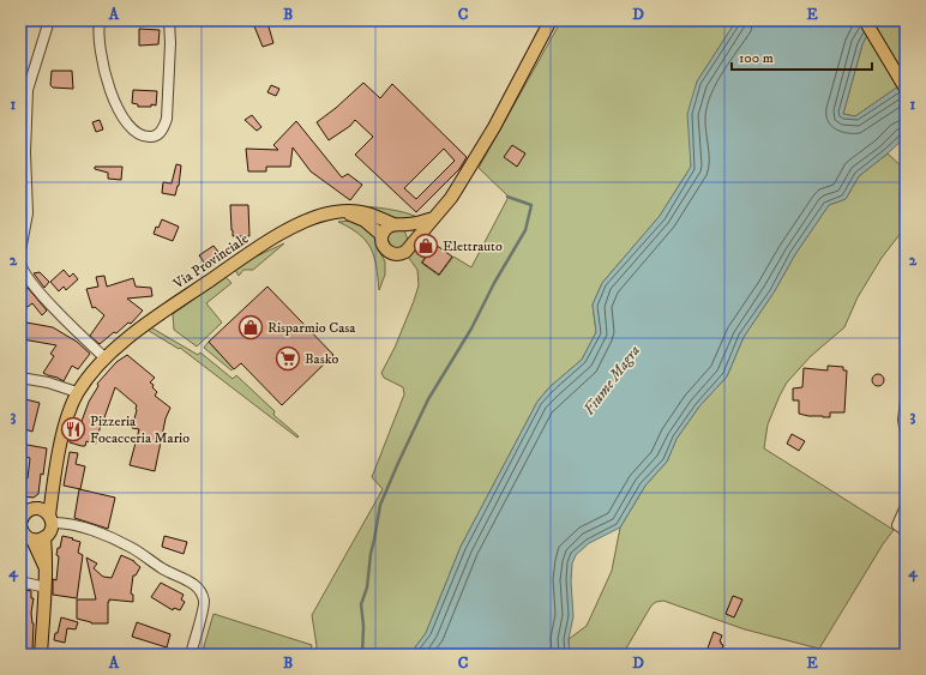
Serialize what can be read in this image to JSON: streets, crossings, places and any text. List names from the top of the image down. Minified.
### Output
{"streets":{"main road":["Via Provinciale"]},"water":["Fiume Magra"],"places":{"shop":["Elettrauto","Risparmio Casa"],"supermarket":["Basko"],"restaurant":["Pizzeria Focacceria Mario"]},"scale_bar":"100 m","grid":{"columns":["A","B","C","D","E"],"rows":["1","2","3","4"]}}
